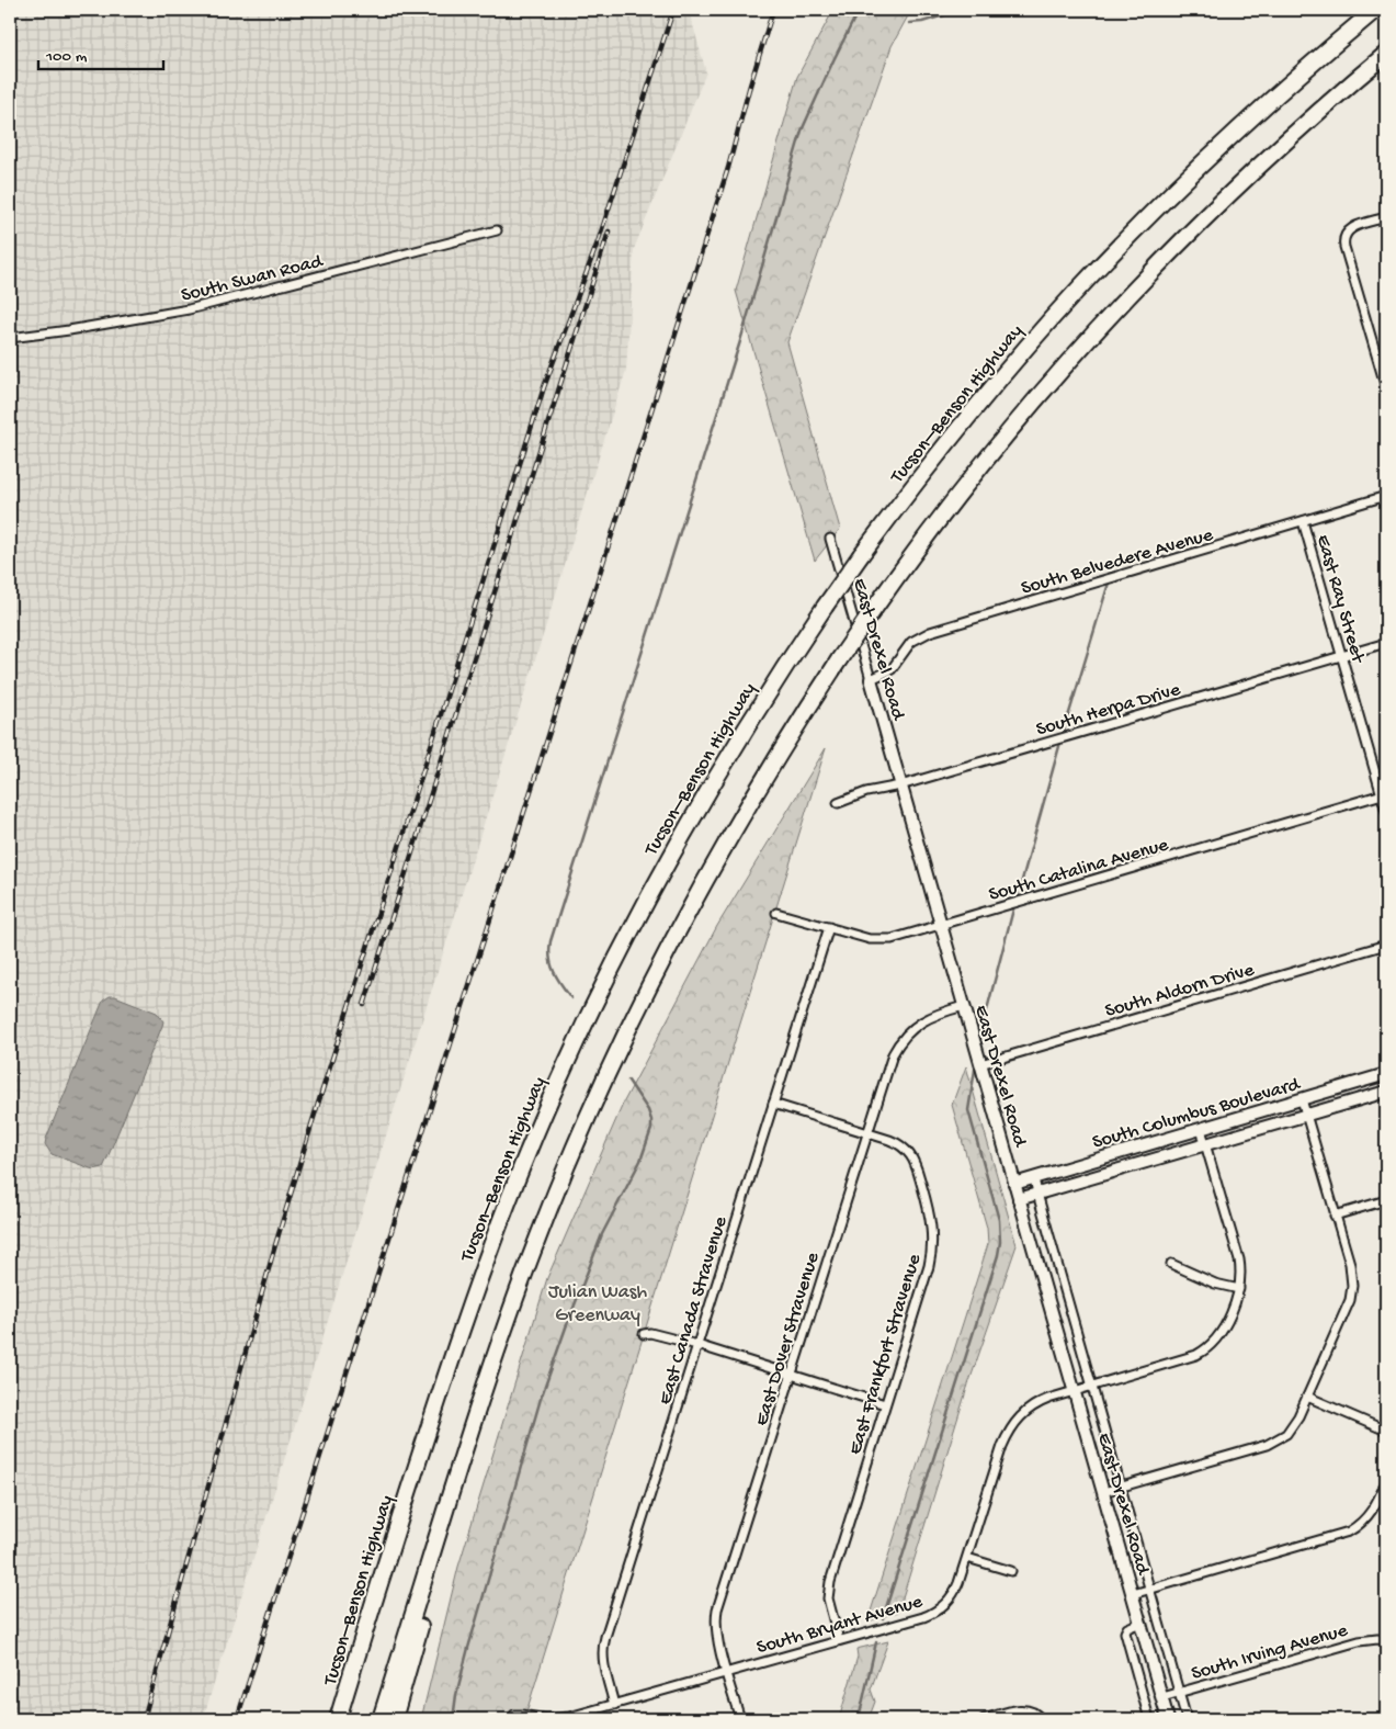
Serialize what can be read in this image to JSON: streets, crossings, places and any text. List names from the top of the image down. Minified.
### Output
{"streets":{"highway":["Tucson–Benson Highway"],"street":["South Swan Road","South Belvedere Avenue","East Ray Street","East Drexel Road","South Herpa Drive","South Catalina Avenue","South Aldorn Drive","South Columbus Boulevard","East Canada Stravenue","East Dover Stravenue","East Frankfort Stravenue","South Bryant Avenue","South Irving Avenue"]},"crossings":[["South Belvedere Avenue","East Ray Street"],["South Belvedere Avenue","East Drexel Road"],["East Ray Street","South Herpa Drive"],["East Ray Street","South Catalina Avenue"],["East Drexel Road","South Herpa Drive"],["East Drexel Road","South Catalina Avenue"],["East Drexel Road","South Aldorn Drive"],["East Drexel Road","South Columbus Boulevard"],["East Drexel Road","East Dover Stravenue"],["East Drexel Road","South Bryant Avenue"],["East Drexel Road","South Irving Avenue"],["South Catalina Avenue","East Canada Stravenue"],["East Canada Stravenue","East Frankfort Stravenue"],["East Canada Stravenue","South Bryant Avenue"],["East Dover Stravenue","East Frankfort Stravenue"],["East Dover Stravenue","South Bryant Avenue"],["East Frankfort Stravenue","South Bryant Avenue"]],"parks":["Julian Wash Greenway"],"scale_bar":"100 m"}
